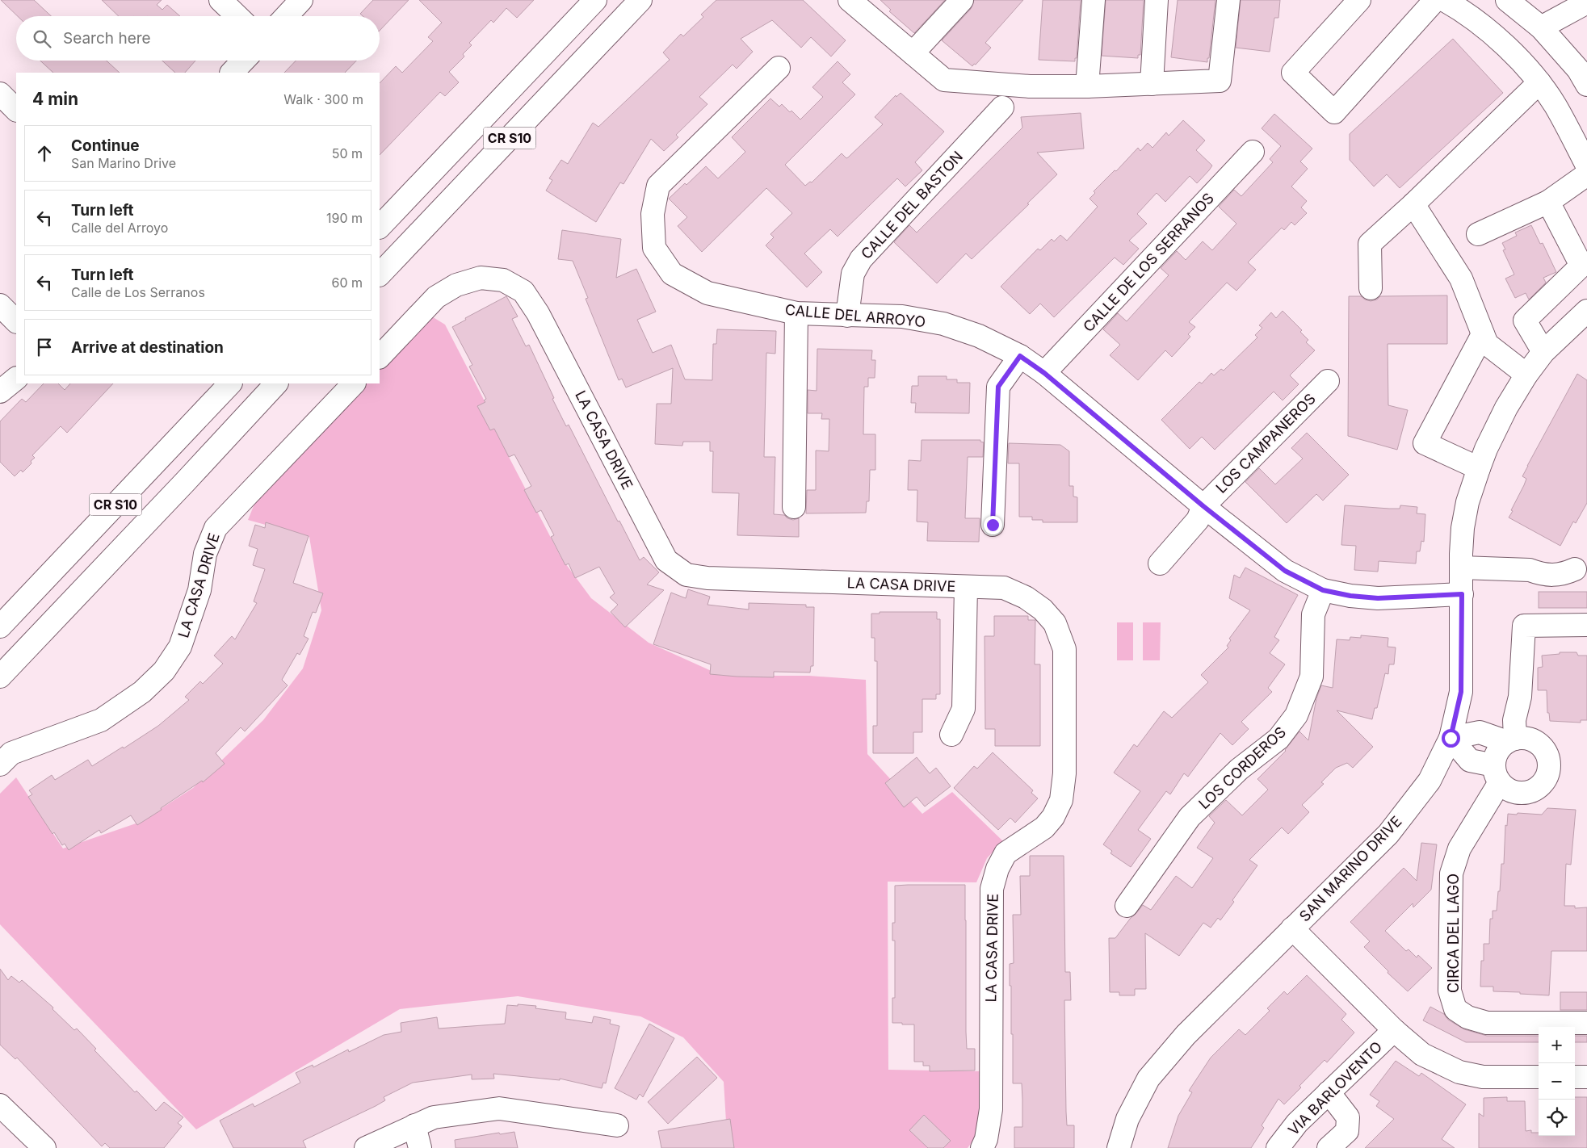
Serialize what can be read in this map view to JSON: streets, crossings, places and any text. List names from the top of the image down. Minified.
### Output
{"streets":{"street":["CR S10","CALLE DEL BASTON","CALLE DE LOS SERRANOS","CALLE DEL ARROYO","LA CASA DRIVE","LOS CAMPANEROS","LOS CORDEROS","SAN MARINO DRIVE","CIRCA DEL LAGO","VIA BARLOVENTO"]},"crossings":[["CALLE DEL BASTON","CALLE DEL ARROYO"],["CALLE DE LOS SERRANOS","CALLE DEL ARROYO"],["CALLE DEL ARROYO","LOS CAMPANEROS"],["CALLE DEL ARROYO","LOS CORDEROS"],["CALLE DEL ARROYO","SAN MARINO DRIVE"]],"page":{"search":"Search here","heading":["4 min","Walk · 300 m"],"list":[["Continue","San Marino Drive","50 m"],["Turn left","Calle del Arroyo","190 m"],["Turn left","Calle de Los Serranos","60 m"],"Arrive at destination"],"map_buttons":["+","−"]}}
